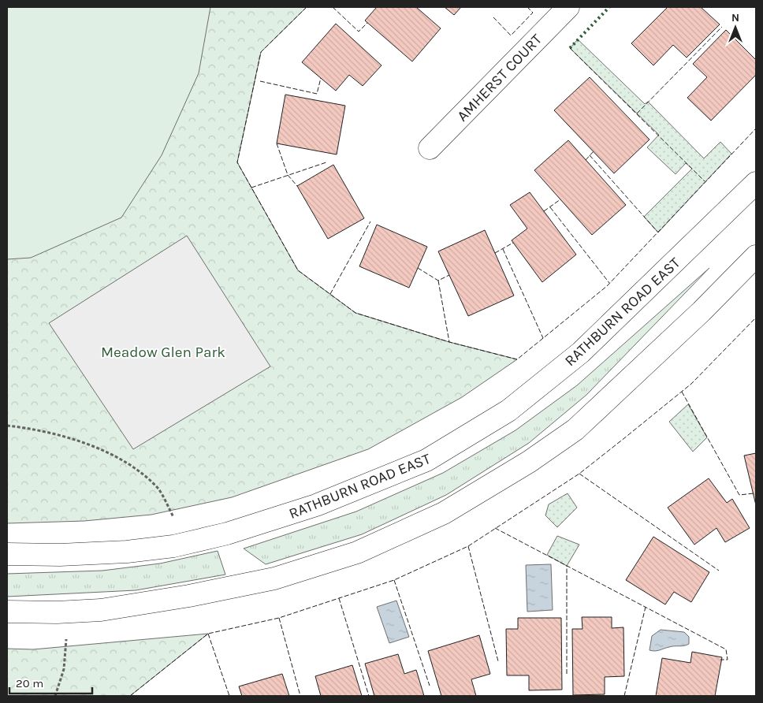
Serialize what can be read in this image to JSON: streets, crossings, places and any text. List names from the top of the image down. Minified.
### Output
{"streets":{"street":["AMHERST COURT","RATHBURN ROAD EAST"]},"parks":["Meadow Glen Park"],"scale_bar":"20 m","north":"top"}
